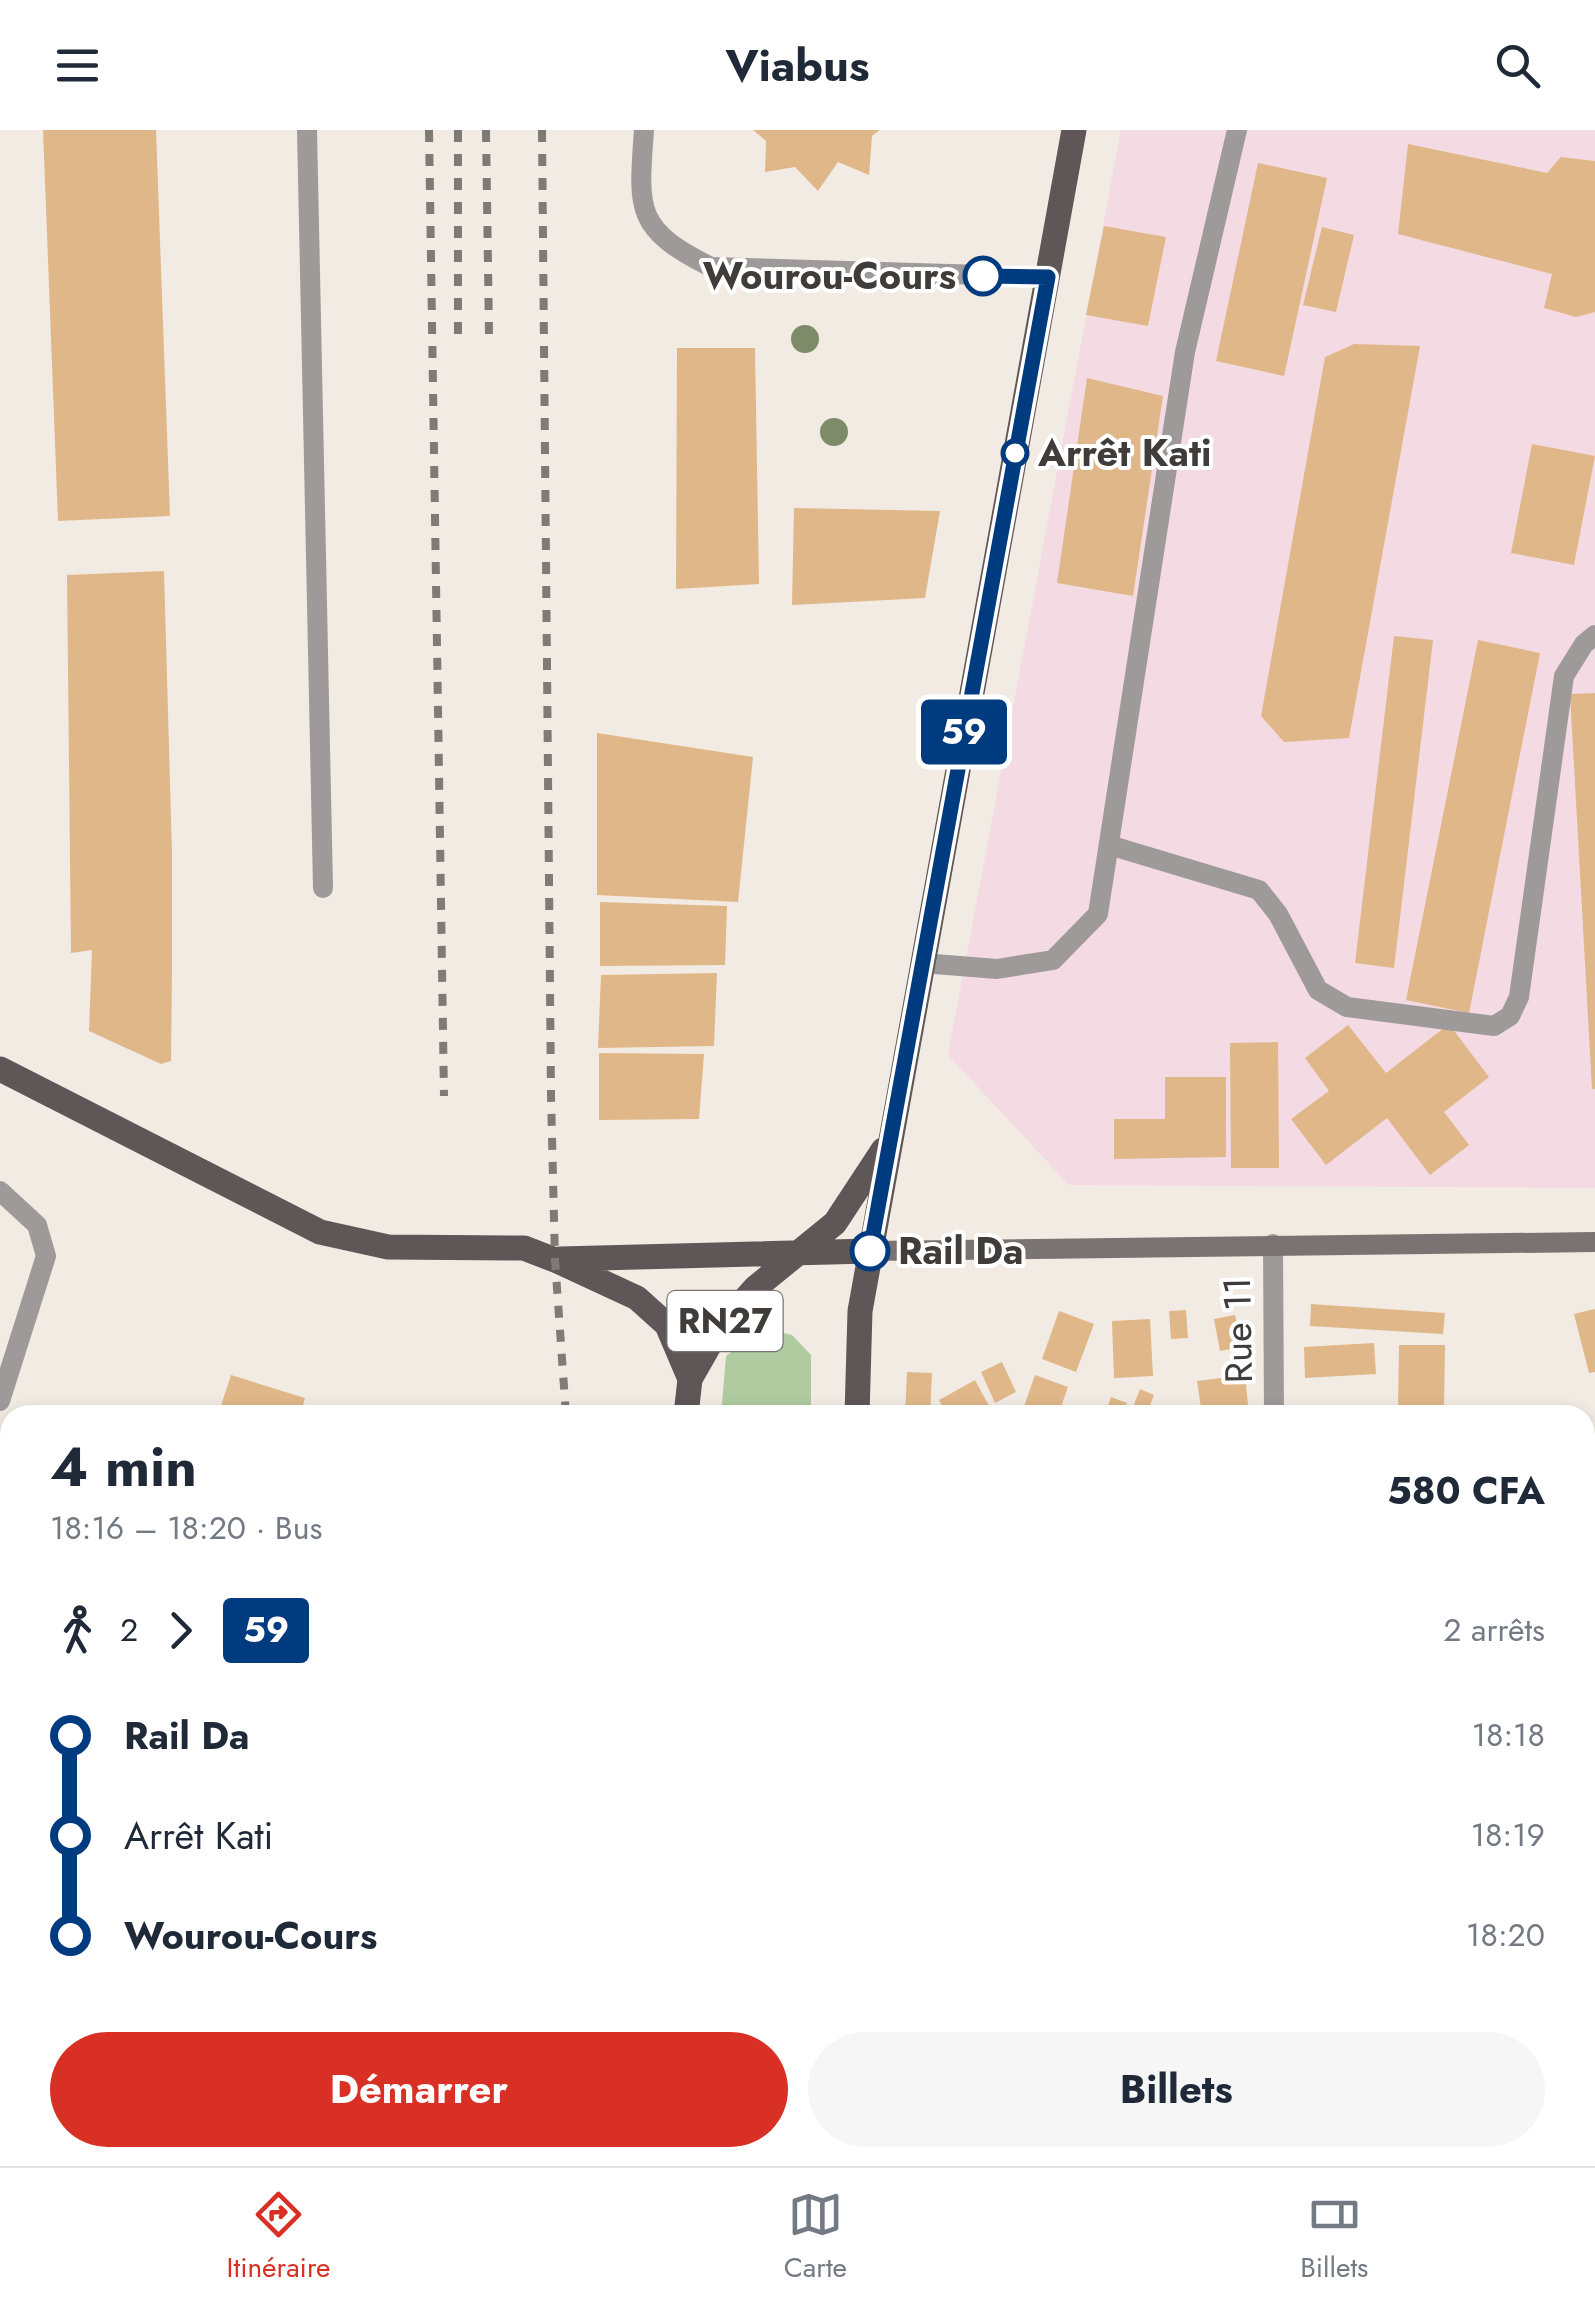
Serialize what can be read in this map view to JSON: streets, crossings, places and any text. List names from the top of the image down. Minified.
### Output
{"streets":{"main road":["RN27"],"street":["Rue 11"]},"places":["Wourou-Cours","Arrêt Kati","Rail Da"],"lines":["bus line 59"],"page":{"header":"Viabus","on_map":"59","heading":["4 min","18:16 – 18:20 · Bus","580 CFA"],"legs":["2","59","2 arrêts"],"list":[{"name":"Rail Da","value":"18:18"},{"name":"Arrêt Kati","value":"18:19"},{"name":"Wourou-Cours","value":"18:20"}],"buttons":["Démarrer","Billets"],"tabs":["Itinéraire","Carte","Billets"]}}
